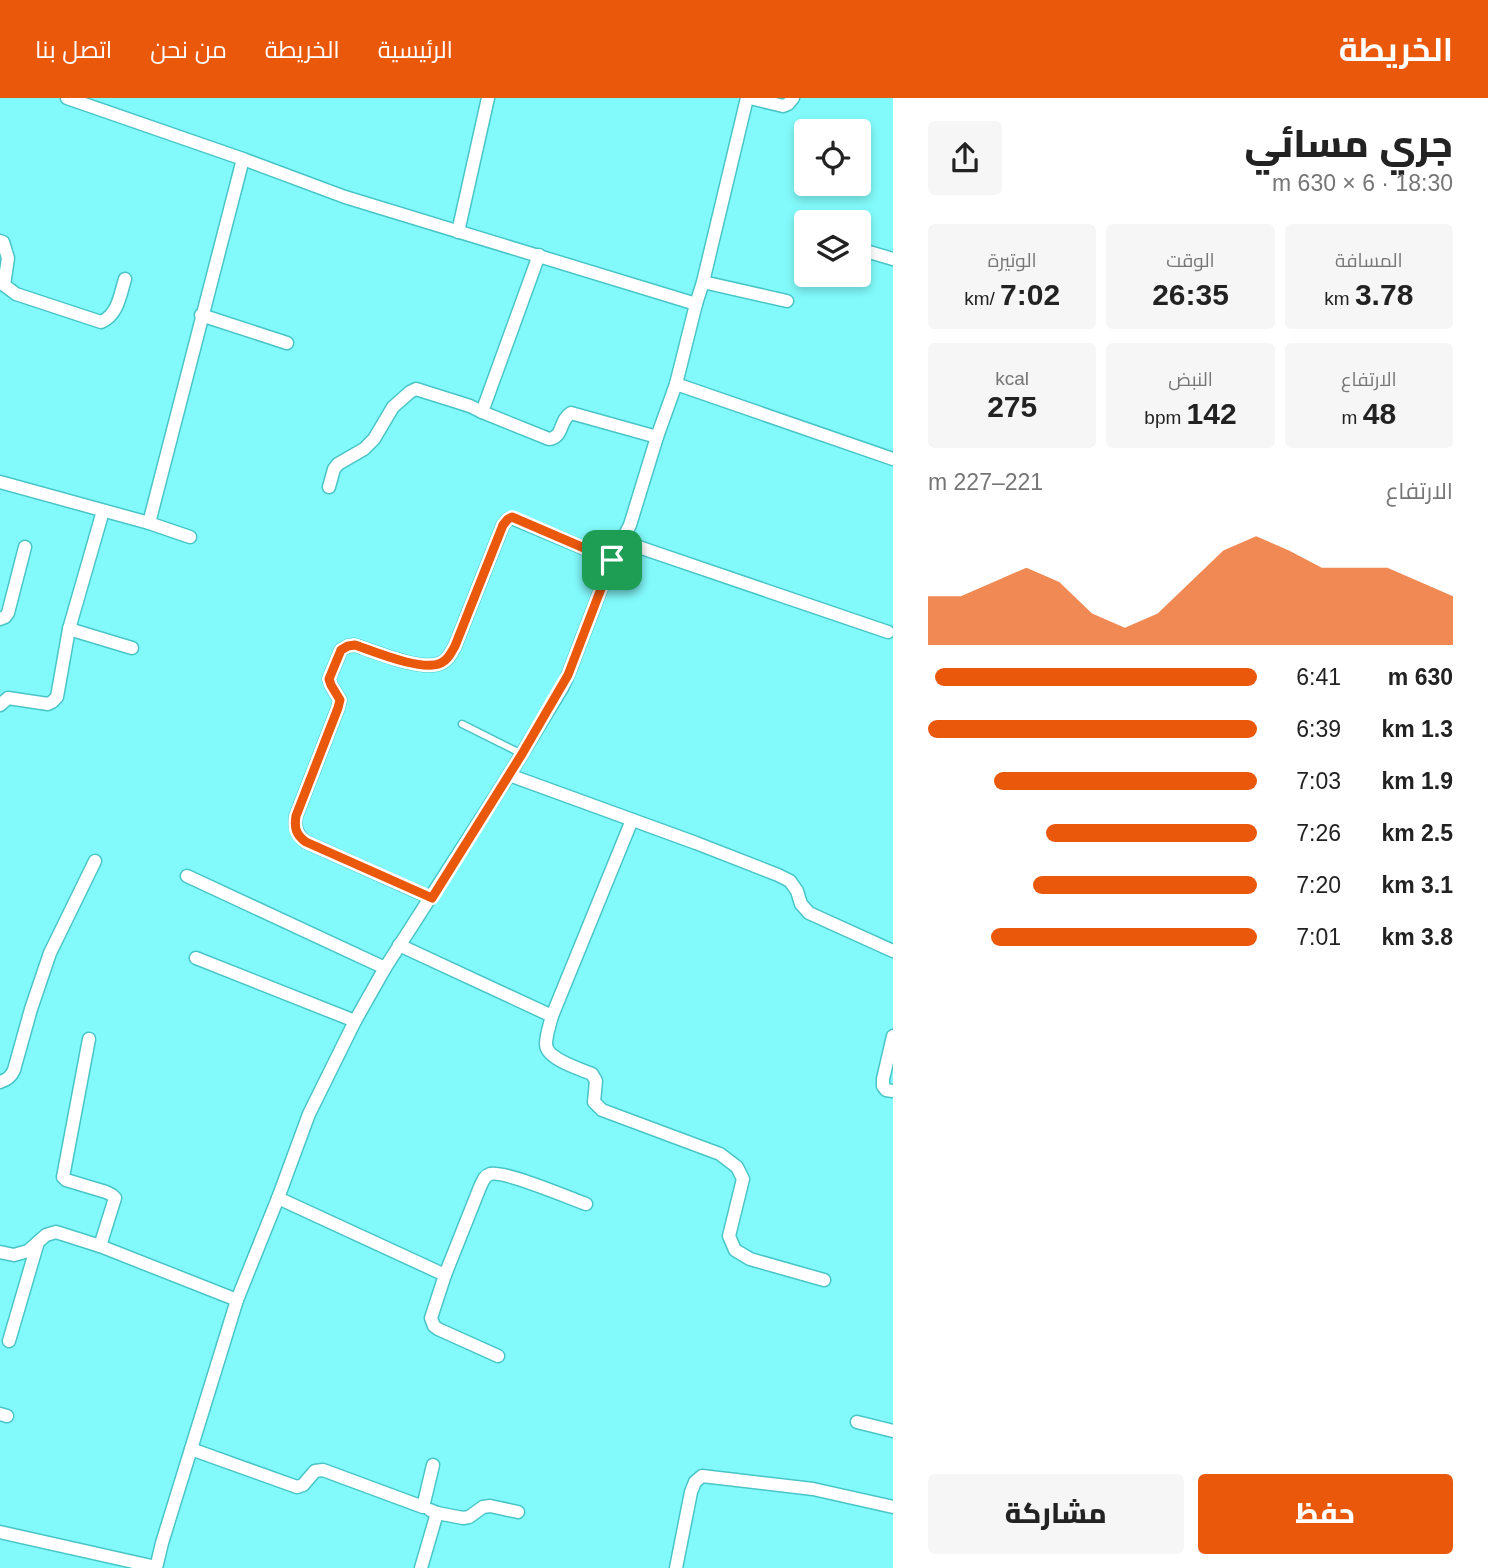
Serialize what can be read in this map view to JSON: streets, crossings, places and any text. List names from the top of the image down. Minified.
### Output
{"page":{"header":"الخريطة","nav":["الرئيسية","الخريطة","من نحن","اتصل بنا"],"heading":["جري مسائي","18:30 · 6 × 630 m"],"stats":[["المسافة","3.78 km"],["الوقت","26:35"],["الوتيرة","7:02 /km"],["الارتفاع","48 m"],["النبض","142 bpm"],["kcal","275"]],"chart":["الارتفاع","221–227 m"],"list":[{"name":"630 m","note":"6:41"},{"name":"1.3 km","note":"6:39"},{"name":"1.9 km","note":"7:03"},{"name":"2.5 km","note":"7:26"},{"name":"3.1 km","note":"7:20"},{"name":"3.8 km","note":"7:01"}],"buttons":["حفظ","مشاركة"]}}
